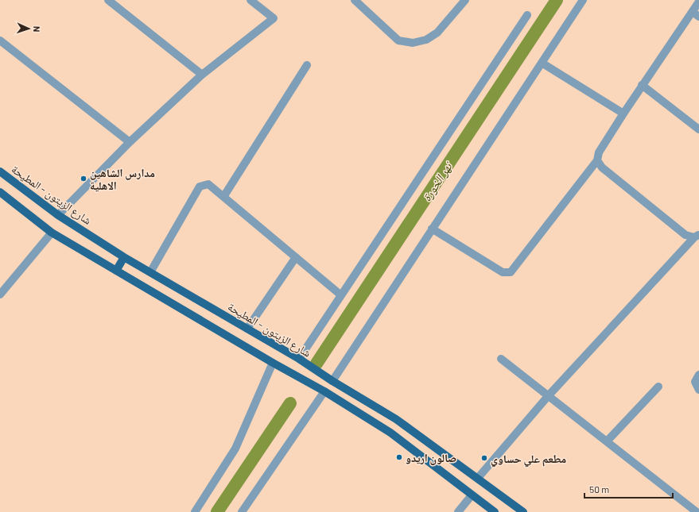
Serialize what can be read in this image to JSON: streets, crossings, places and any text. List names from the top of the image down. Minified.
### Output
{"streets":{"main road":["شارع الزيتون - المطيحة"]},"water":["نهر الخورة"],"places":["مدارس الشاهين الاهلية","صالون اريدو","مطعم علي حساوي"],"scale_bar":"50 m","north":"right"}
